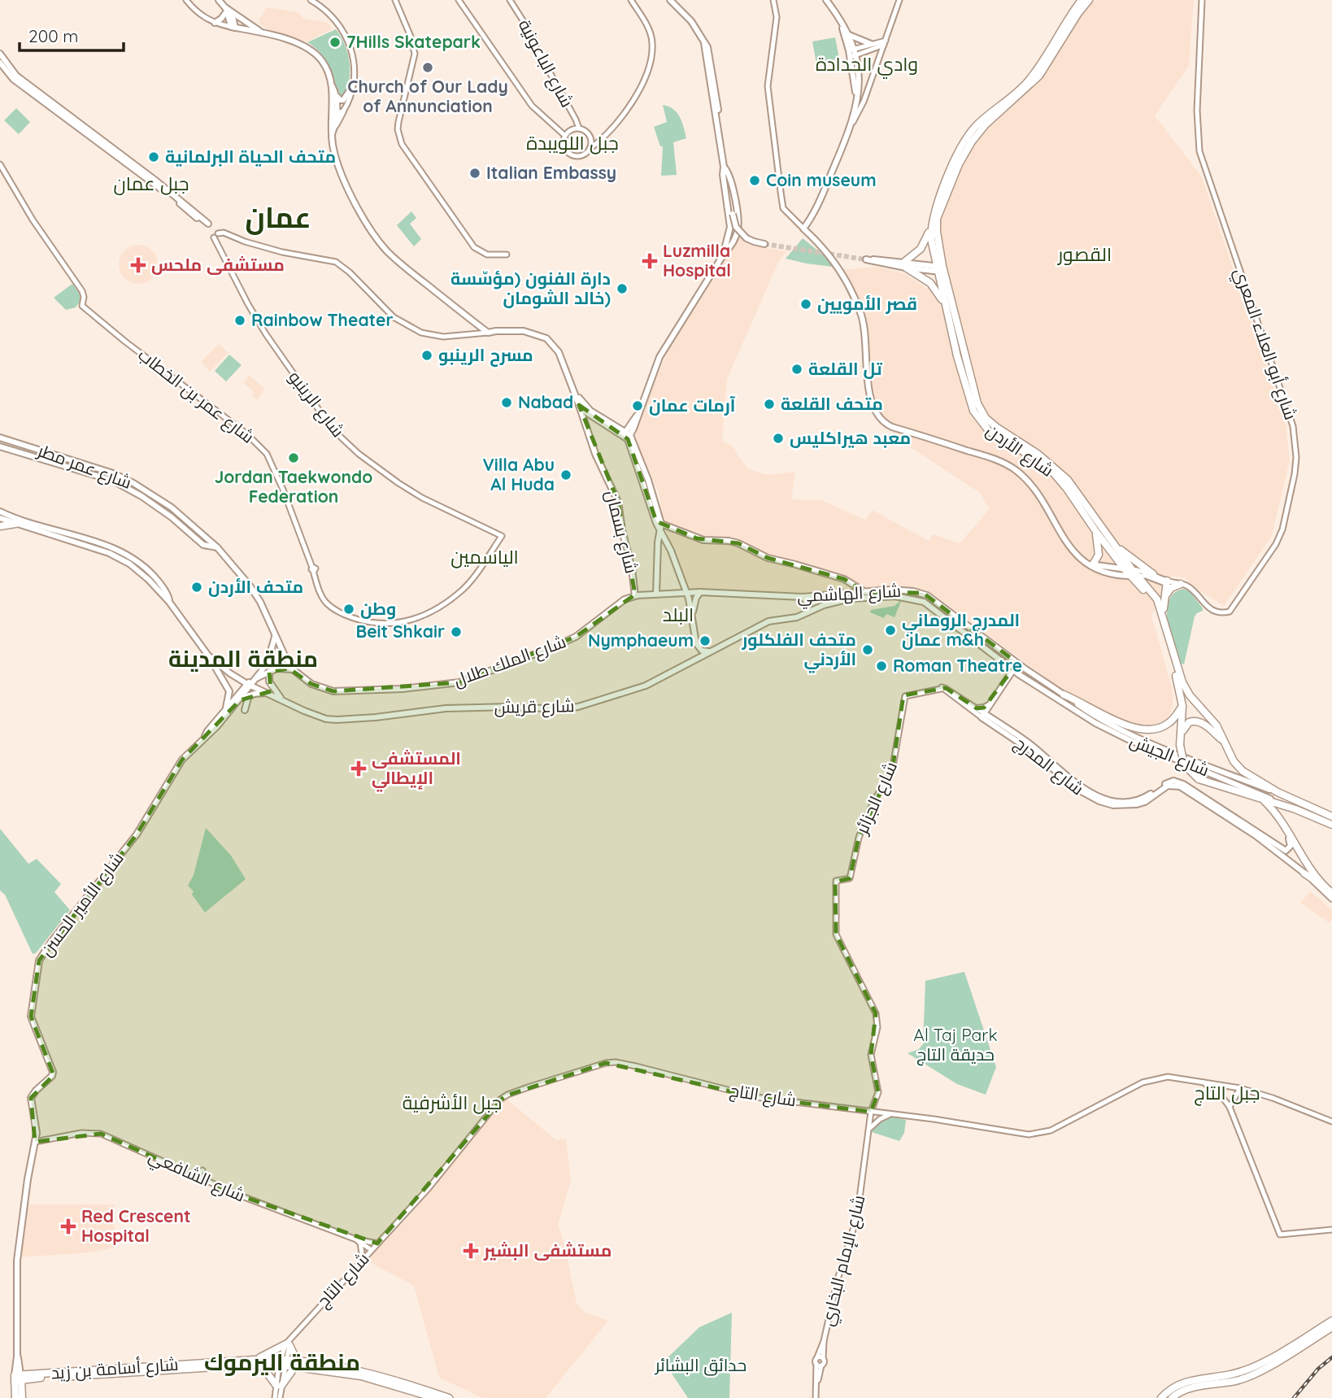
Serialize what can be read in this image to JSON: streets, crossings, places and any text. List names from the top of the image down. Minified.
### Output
{"streets":{"highway":["شارع الأردن","شارع الجيش","شارع الأمير الحسن","شارع أسامة بن زيد"],"main road":["شارع عمر مطر","شارع بسمان","شارع الهاشمي","شارع الملك طلال","شارع قريش","شارع المدرج"],"street":["شارع الباعونية","شارع أبو العلاء المعري","شارع عمر بن الخطاب","شارع الرينبو","شارع الجزائر","شارع التاج","شارع الشافعي","شارع الإمام البخاري"]},"crossings":[["شارع عمر بن الخطاب","شارع الرينبو"],["شارع الأردن","شارع الجيش"],["شارع عمر مطر","شارع الملك طلال"],["شارع عمر مطر","شارع الأمير الحسن"],["شارع بسمان","شارع الملك طلال"],["شارع الهاشمي","شارع الملك طلال"],["شارع الهاشمي","شارع قريش"],["شارع الهاشمي","شارع الجيش"],["شارع قريش","شارع الأمير الحسن"],["شارع المدرج","شارع الجزائر"],["شارع الجزائر","شارع الإمام البخاري"],["شارع الأمير الحسن","شارع الشافعي"],["شارع الأمير الحسن","شارع أسامة بن زيد"],["شارع التاج","شارع الشافعي"],["شارع التاج","شارع الإمام البخاري"],["شارع التاج","شارع أسامة بن زيد"]],"districts":["وادي الحدادة","جبل اللويبدة","جبل عمان","عمان","القصور","الياسمين","البلد","منطقة المدينة","جبل التاج","جبل الأشرفية","منطقة اليرموك"],"parks":["Al Taj Park حديقة التاج","حدائق البشائر"],"places":{"other":["7Hills Skatepark","Church of Our Lady of Annunciation","متحف الحياة البرلمانية","Italian Embassy","Coin museum","دارة الفنون (مؤسّسة خالد الشومان)","قصر الأمويين","Rainbow Theater","مسرح الرينبو","تل القلعة","Nabad","متحف القلعة","آرمات عمان","معبد هيراكليس","Jordan Taekwondo Federation","Villa Abu Al Huda","متحف الأردن","وطن","المدرج الروماني عمان m&h","Beit Shkair","Nymphaeum","متحف الفلكلور الأردني","Roman Theatre"],"health":["Luzmilla Hospital","مستشفى ملحس","المستشفى الإيطالي","Red Crescent Hospital","مستشفى البشير"]},"scale_bar":"200 m"}
